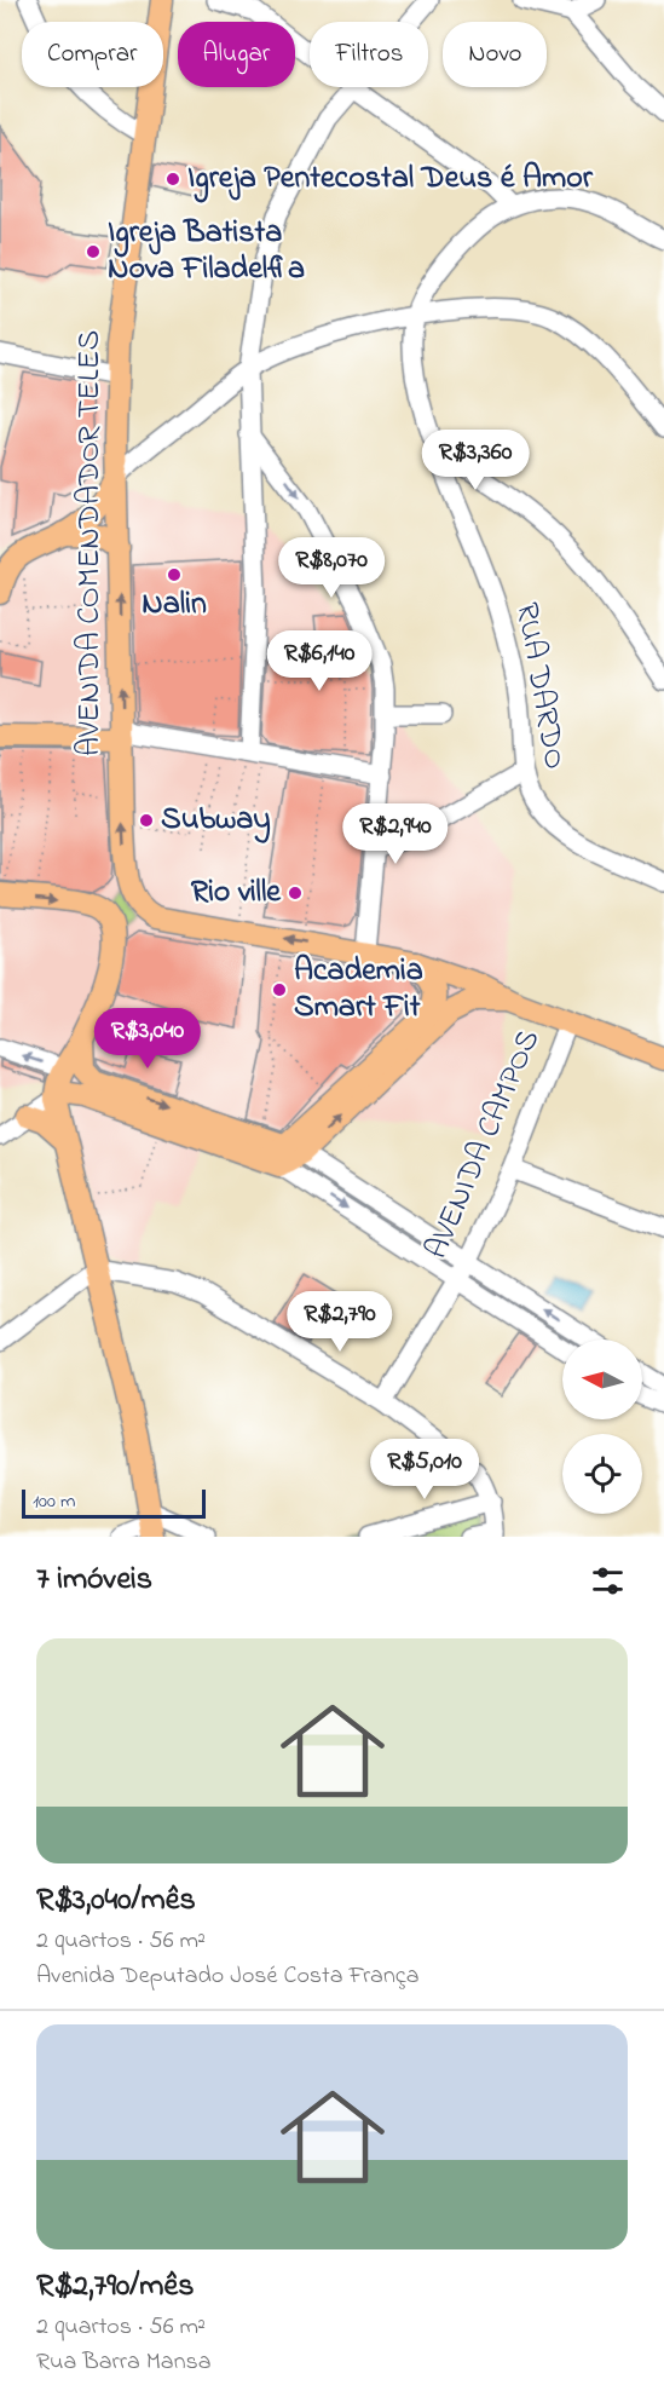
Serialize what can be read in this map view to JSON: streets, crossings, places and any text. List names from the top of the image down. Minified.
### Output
{"streets":{"main road":["AVENIDA COMENDADOR TELES"],"street":["RUA DARDO","AVENIDA CAMPOS"]},"places":["Igreja Pentecostal Deus é Amor","Igreja Batista Nova Filadelfia","Nalin","Subway","Rio ville","Academia Smart Fit"],"scale_bar":"100 m","north":"left","page":{"chip":["Comprar","Alugar","Filtros","Novo"],"price":["R$3,360","R$8,070","R$6,140","R$2,940","R$3,040","R$2,790","R$5,010"],"scale":"100 m","heading":"7 imóveis","list":[{"name":"R$3,040/mês","note":"2 quartos · 56 m² · Avenida Deputado José Costa França"},{"name":"R$2,790/mês","note":"2 quartos · 56 m² · Rua Barra Mansa"}]}}
